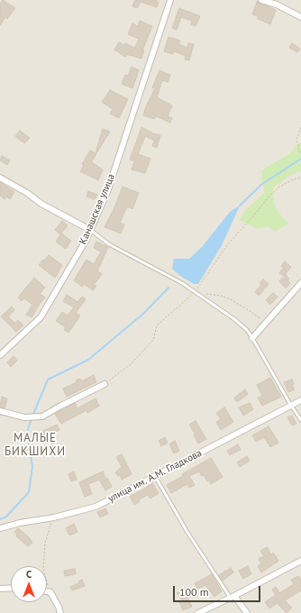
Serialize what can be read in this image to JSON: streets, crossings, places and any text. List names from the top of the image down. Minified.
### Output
{"streets":{"street":["Канашская улица","улица им. А.М. Гладкова"]},"districts":["МАЛЫЕ БИКШИХИ"],"scale_bar":"100 m","north":"top"}
